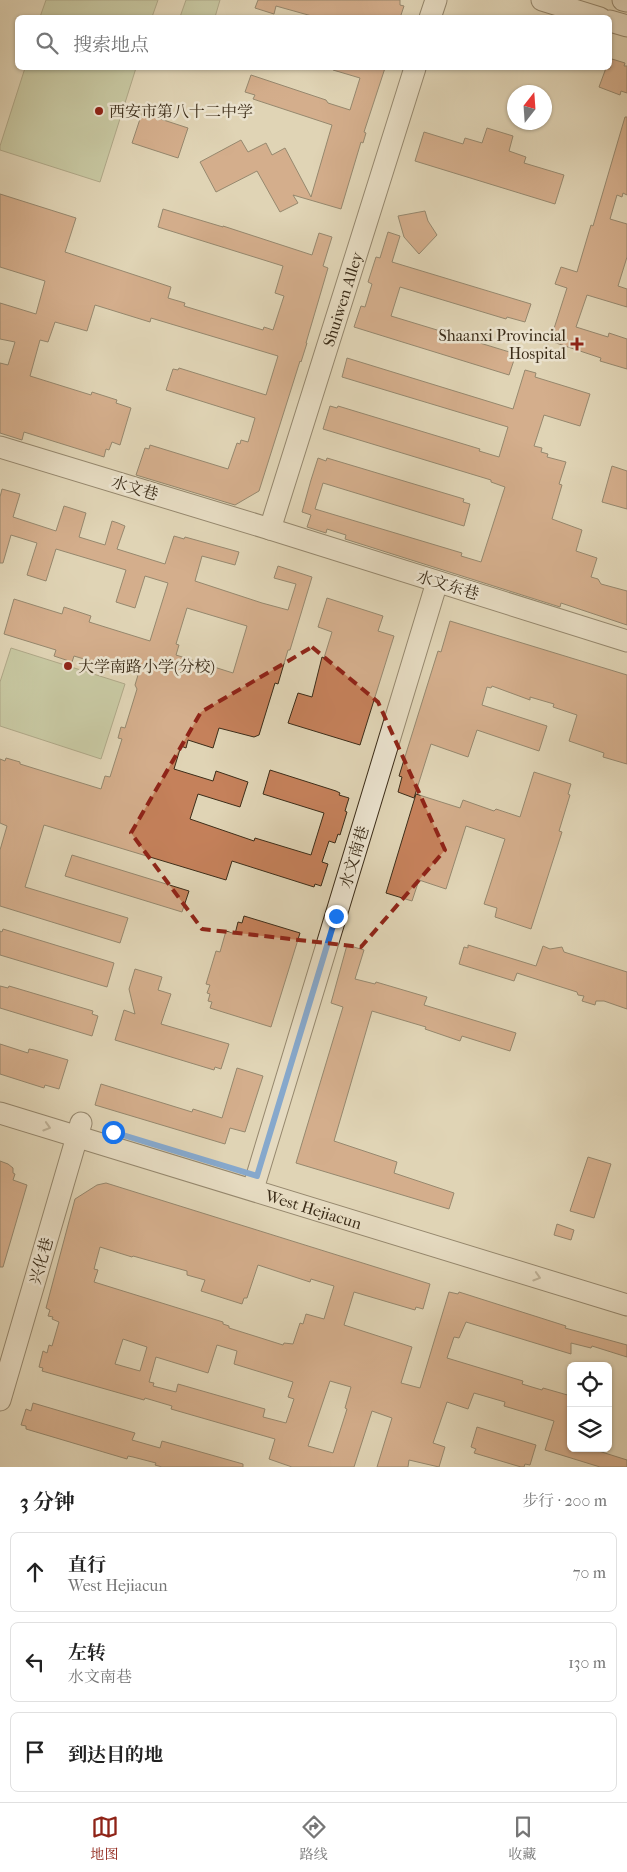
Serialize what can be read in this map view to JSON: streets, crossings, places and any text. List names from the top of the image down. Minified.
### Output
{"streets":{"street":["Shuiwen Alley","水文巷","水文东巷","水文南巷","West Hejiacun","兴化巷"]},"crossings":[["Shuiwen Alley","水文巷"],["Shuiwen Alley","水文东巷"],["水文巷","水文东巷"],["水文东巷","水文南巷"],["水文南巷","West Hejiacun"],["West Hejiacun","兴化巷"]],"places":{"other":["西安市第八十二中学","大学南路小学(分校)"],"health":["Shaanxi Provincial Hospital"]},"north":"top","page":{"search":"搜索地点","heading":["3 分钟","步行 · 200 m"],"list":[["直行","West Hejiacun","70 m"],["左转","水文南巷","130 m"],"到达目的地"],"nav":["地图","路线","收藏"]}}
